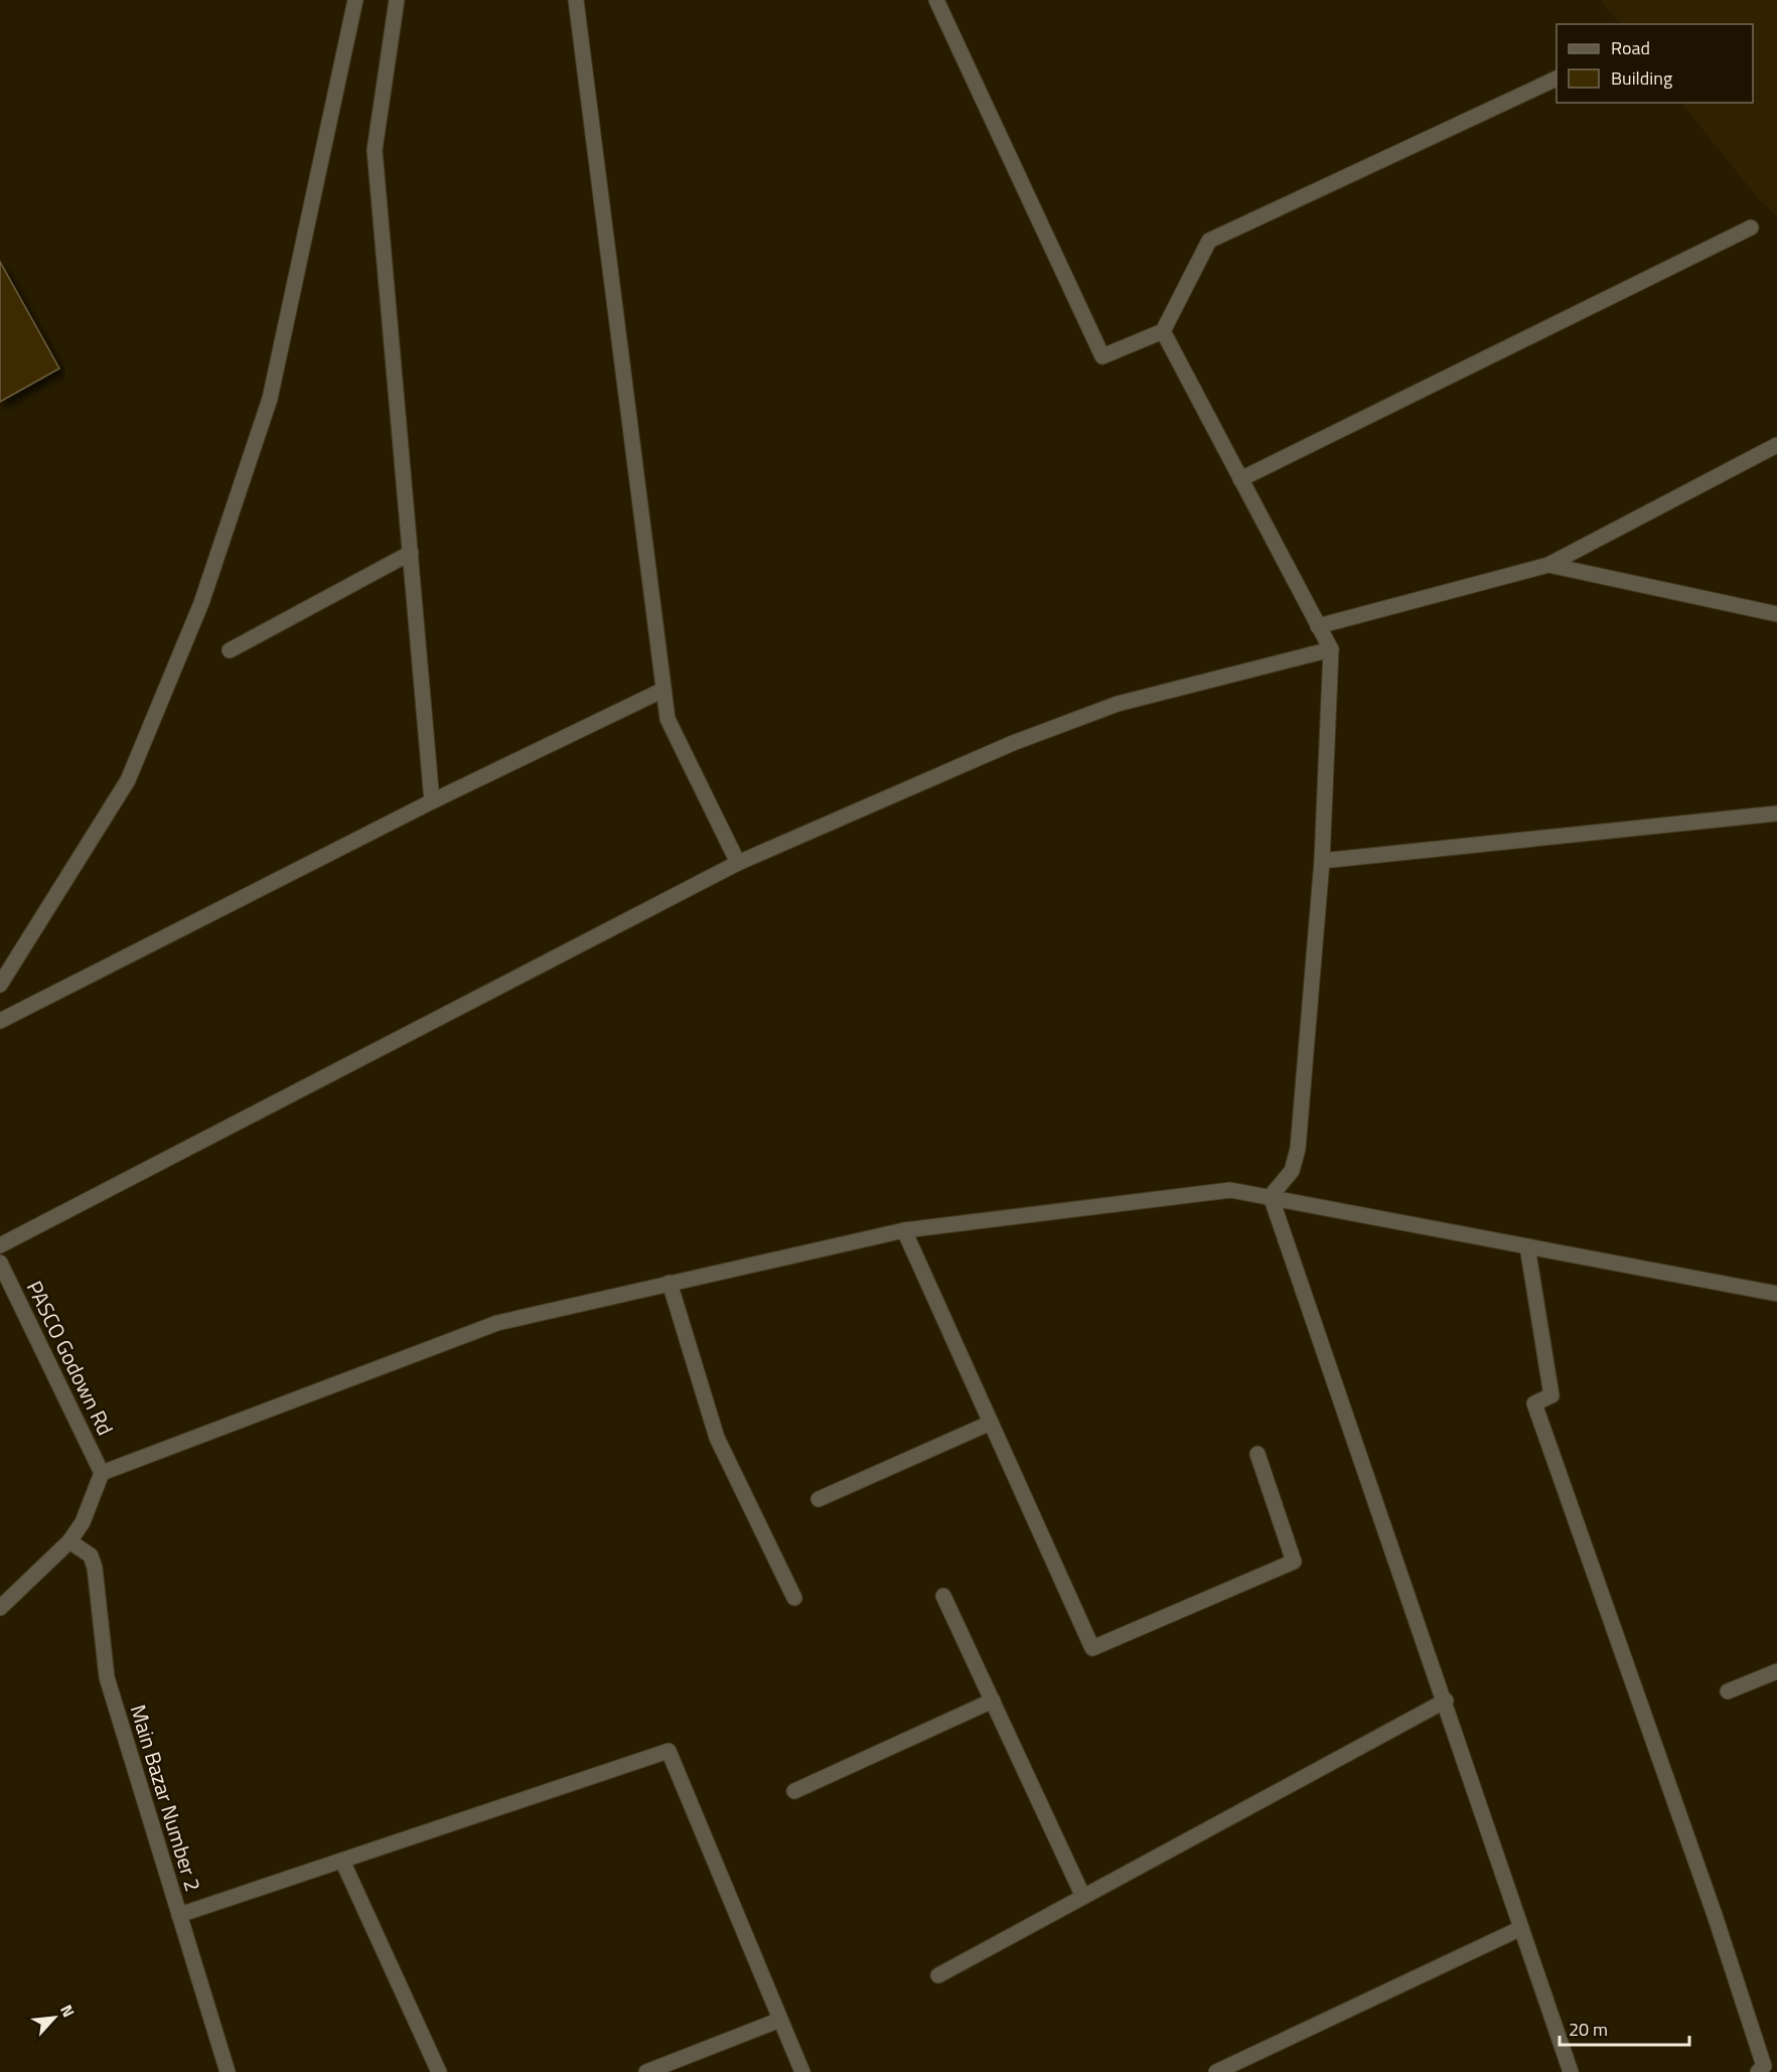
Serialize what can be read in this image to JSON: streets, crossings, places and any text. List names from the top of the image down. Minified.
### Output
{"streets":{"street":["PASCO Godown Rd","Main Bazar Number 2"]},"legend":["Road","Building"],"scale_bar":"20 m","north":"top right"}
